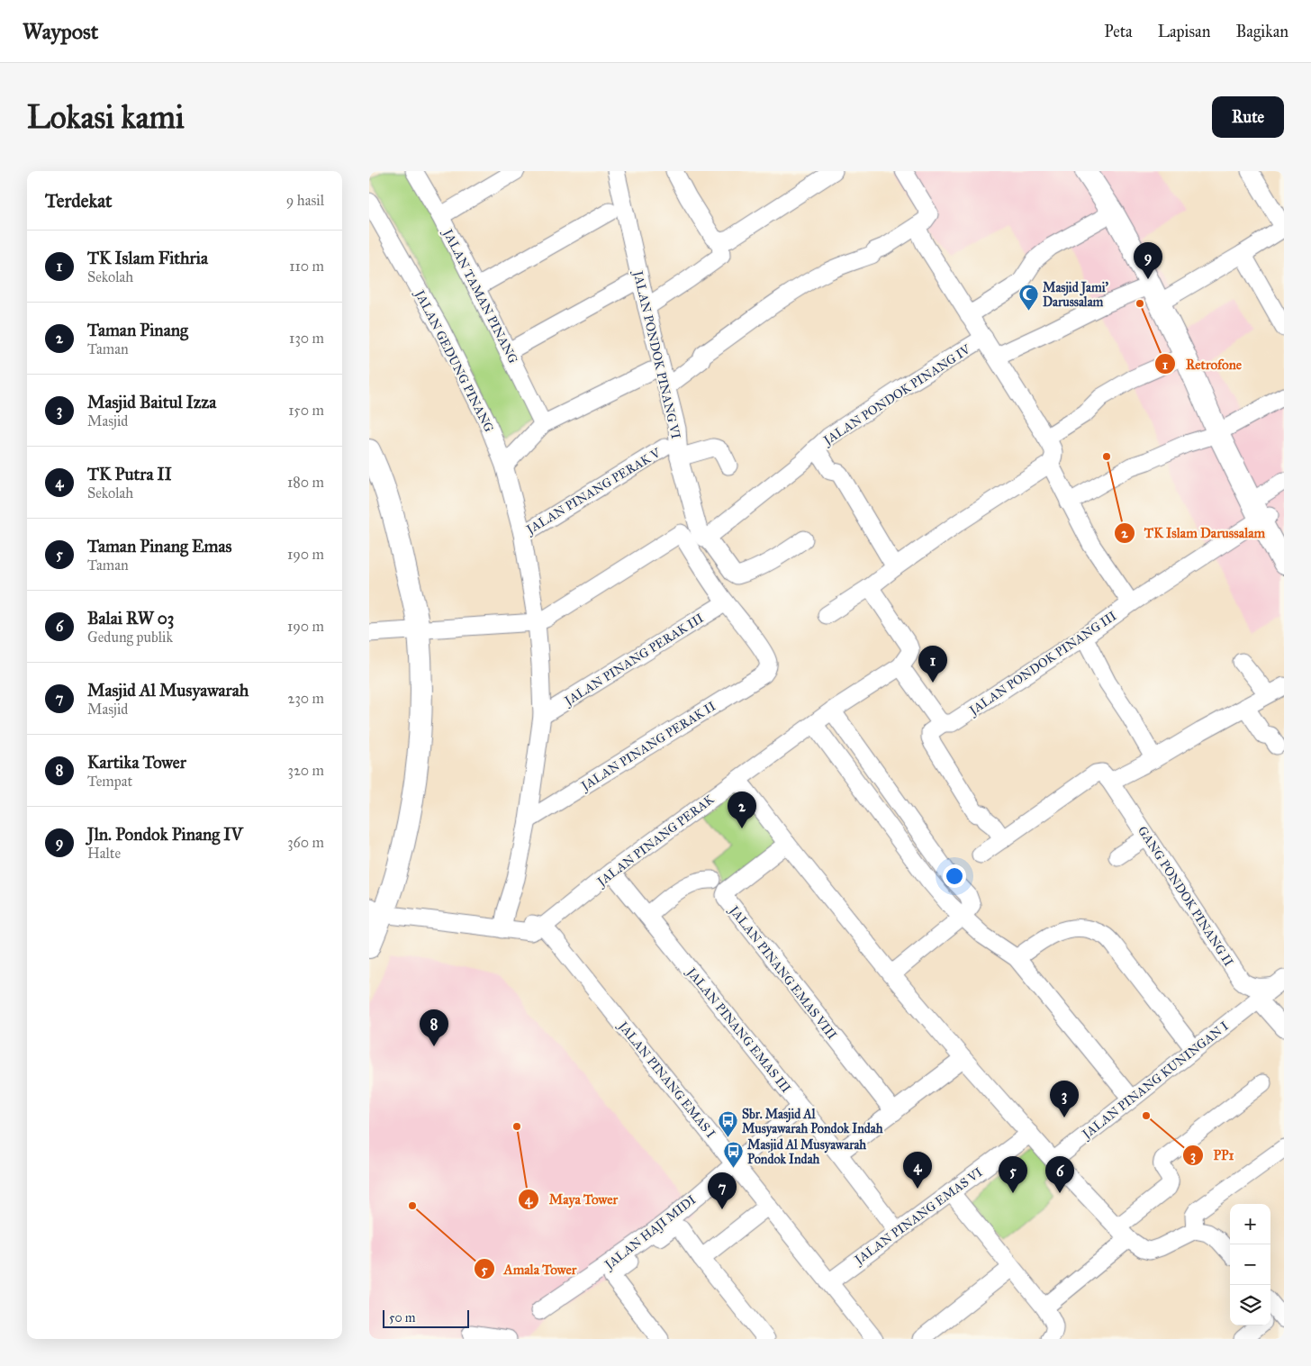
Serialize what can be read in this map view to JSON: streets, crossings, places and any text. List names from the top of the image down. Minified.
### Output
{"streets":{"street":["JALAN TAMAN PINANG","JALAN PONDOK PINANG VI","JALAN GEDUNG PINANG","JALAN PONDOK PINANG IV","JALAN PINANG PERAK V","JALAN PINANG PERAK III","JALAN PONDOK PINANG III","JALAN PINANG PERAK II","JALAN PINANG PERAK","GANG PONDOK PINANG II","JALAN PINANG EMAS VIII","JALAN PINANG EMAS III","JALAN PINANG EMAS I","JALAN PINANG KUNINGAN I","JALAN PINANG EMAS VI","JALAN HAJI MIDI"]},"crossings":[["JALAN PONDOK PINANG VI","JALAN PONDOK PINANG IV"],["JALAN GEDUNG PINANG","JALAN PINANG PERAK V"],["JALAN GEDUNG PINANG","JALAN PINANG PERAK III"],["JALAN GEDUNG PINANG","JALAN PINANG PERAK II"],["JALAN GEDUNG PINANG","JALAN PINANG PERAK"],["JALAN PINANG PERAK III","JALAN PINANG PERAK II"],["JALAN PINANG PERAK","JALAN PINANG EMAS III"],["JALAN PINANG PERAK","JALAN PINANG EMAS I"],["GANG PONDOK PINANG II","JALAN PINANG KUNINGAN I"],["JALAN PINANG EMAS III","JALAN PINANG EMAS VI"],["JALAN PINANG EMAS III","JALAN HAJI MIDI"],["JALAN PINANG EMAS I","JALAN PINANG EMAS VI"],["JALAN PINANG EMAS I","JALAN HAJI MIDI"]],"places":{"other":["Retrofone","TK Islam Darussalam","PP1","Maya Tower","Amala Tower"],"mosque":["Masjid Jami' Darussalam"],"bus stop":["Sbr. Masjid Al Musyawarah Pondok Indah","Masjid Al Musyawarah Pondok Indah"]},"scale_bar":"50 m","page":{"header":"Waypost","nav":["Peta","Lapisan","Bagikan"],"buttons":"Rute","title":"Lokasi kami","heading":["Terdekat","9 hasil"],"list":[{"mark":"1","name":"TK Islam Fithria","note":"Sekolah","value":"110 m"},{"mark":"2","name":"Taman Pinang","note":"Taman","value":"130 m"},{"mark":"3","name":"Masjid Baitul Izza","note":"Masjid","value":"150 m"},{"mark":"4","name":"TK Putra II","note":"Sekolah","value":"180 m"},{"mark":"5","name":"Taman Pinang Emas","note":"Taman","value":"190 m"},{"mark":"6","name":"Balai RW 03","note":"Gedung publik","value":"190 m"},{"mark":"7","name":"Masjid Al Musyawarah","note":"Masjid","value":"230 m"},{"mark":"8","name":"Kartika Tower","note":"Tempat","value":"320 m"},{"mark":"9","name":"Jln. Pondok Pinang IV","note":"Halte","value":"360 m"}],"pins":["9","1","2","8","3","4","5","6","7"],"map_buttons":["+","−"],"scale":"50 m"}}
